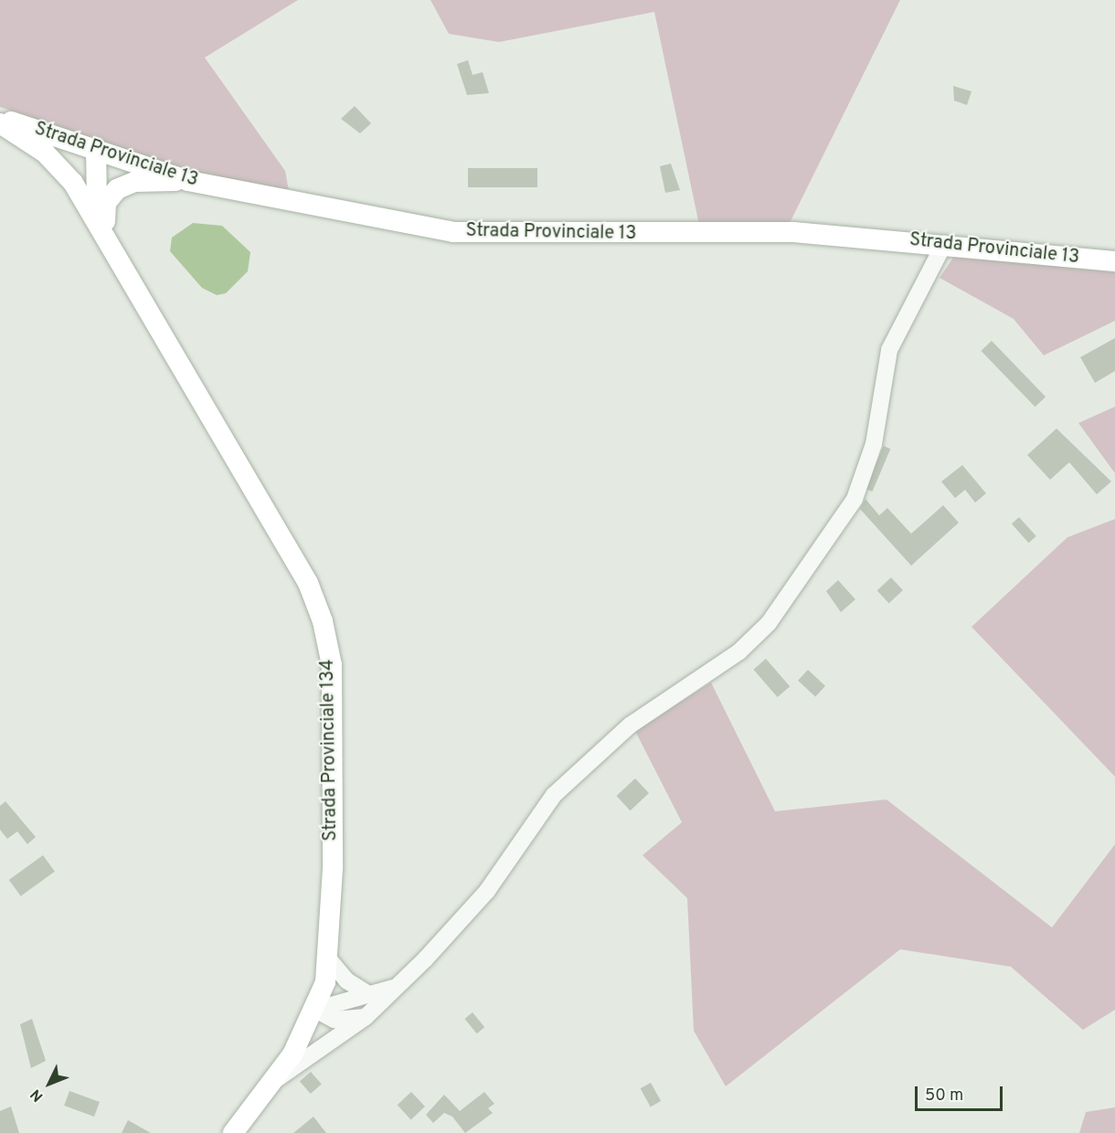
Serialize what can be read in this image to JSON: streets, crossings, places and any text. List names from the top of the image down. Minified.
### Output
{"streets":{"main road":["Strada Provinciale 13","Strada Provinciale 134"]},"scale_bar":"50 m","north":"bottom left"}
